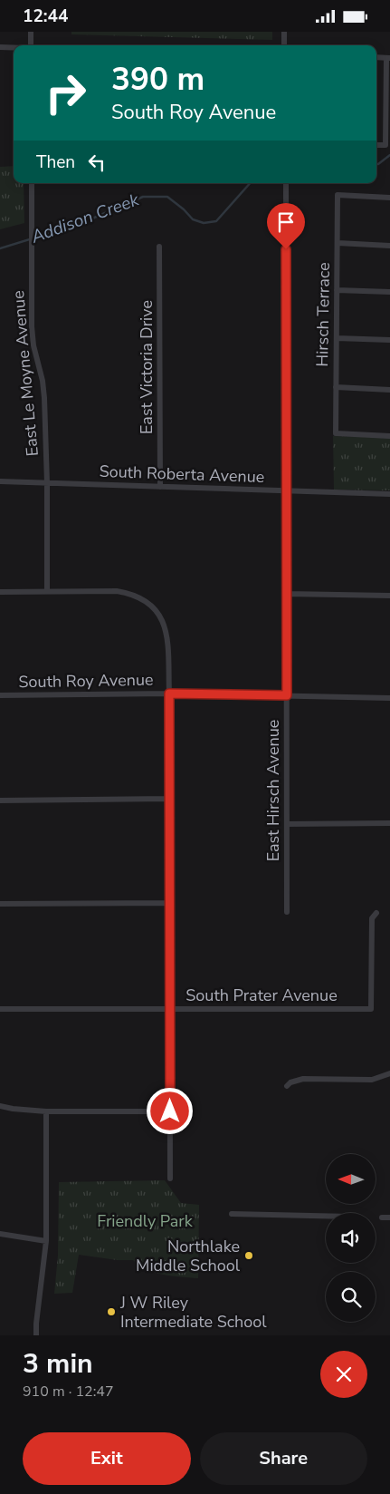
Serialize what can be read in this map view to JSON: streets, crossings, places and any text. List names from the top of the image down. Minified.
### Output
{"streets":{"street":["Hirsch Terrace","East Victoria Drive","East Le Moyne Avenue","South Roberta Avenue","South Roy Avenue","East Hirsch Avenue","South Prater Avenue"]},"crossings":[["East Victoria Drive","South Roberta Avenue"],["East Le Moyne Avenue","South Roberta Avenue"],["South Roberta Avenue","East Hirsch Avenue"],["South Roy Avenue","East Hirsch Avenue"]],"water":["Addison Creek"],"parks":["Friendly Park"],"places":["Northlake Middle School","J W Riley Intermediate School"],"north":"left","page":{"status":"12:44","turn":["390 m","South Roy Avenue"],"then":"Then","heading":["3 min","910 m · 12:47"],"buttons":["Exit","Share"]}}
